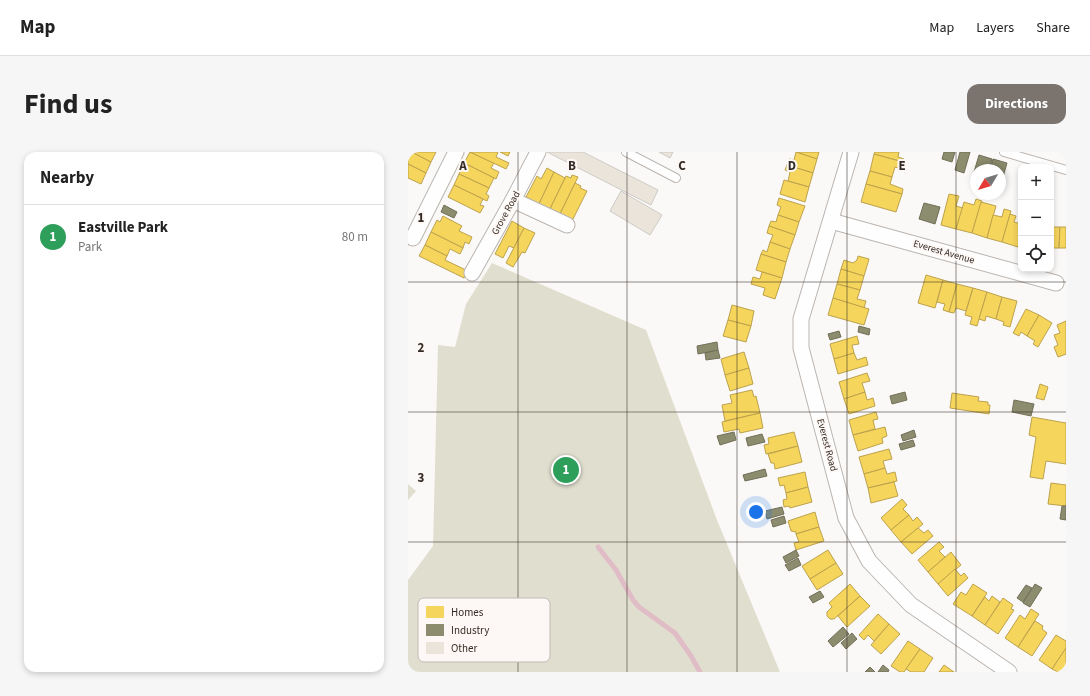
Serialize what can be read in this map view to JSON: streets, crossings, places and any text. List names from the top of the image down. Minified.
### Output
{"streets":{"street":["Grove Road","Everest Avenue","Everest Road"]},"crossings":[["Everest Avenue","Everest Road"]],"legend":["Homes","Industry","Other"],"north":"bottom left","page":{"header":"Map","nav":["Map","Layers","Share"],"title":"Find us","buttons":"Directions","heading":"Nearby","map_buttons":["+","−"],"list":[{"mark":"1","name":"Eastville Park","note":"Park","value":"80 m"}],"pins":"1"},"grid":{"columns":["A","B","C","D","E"],"rows":["1","2","3"]}}
